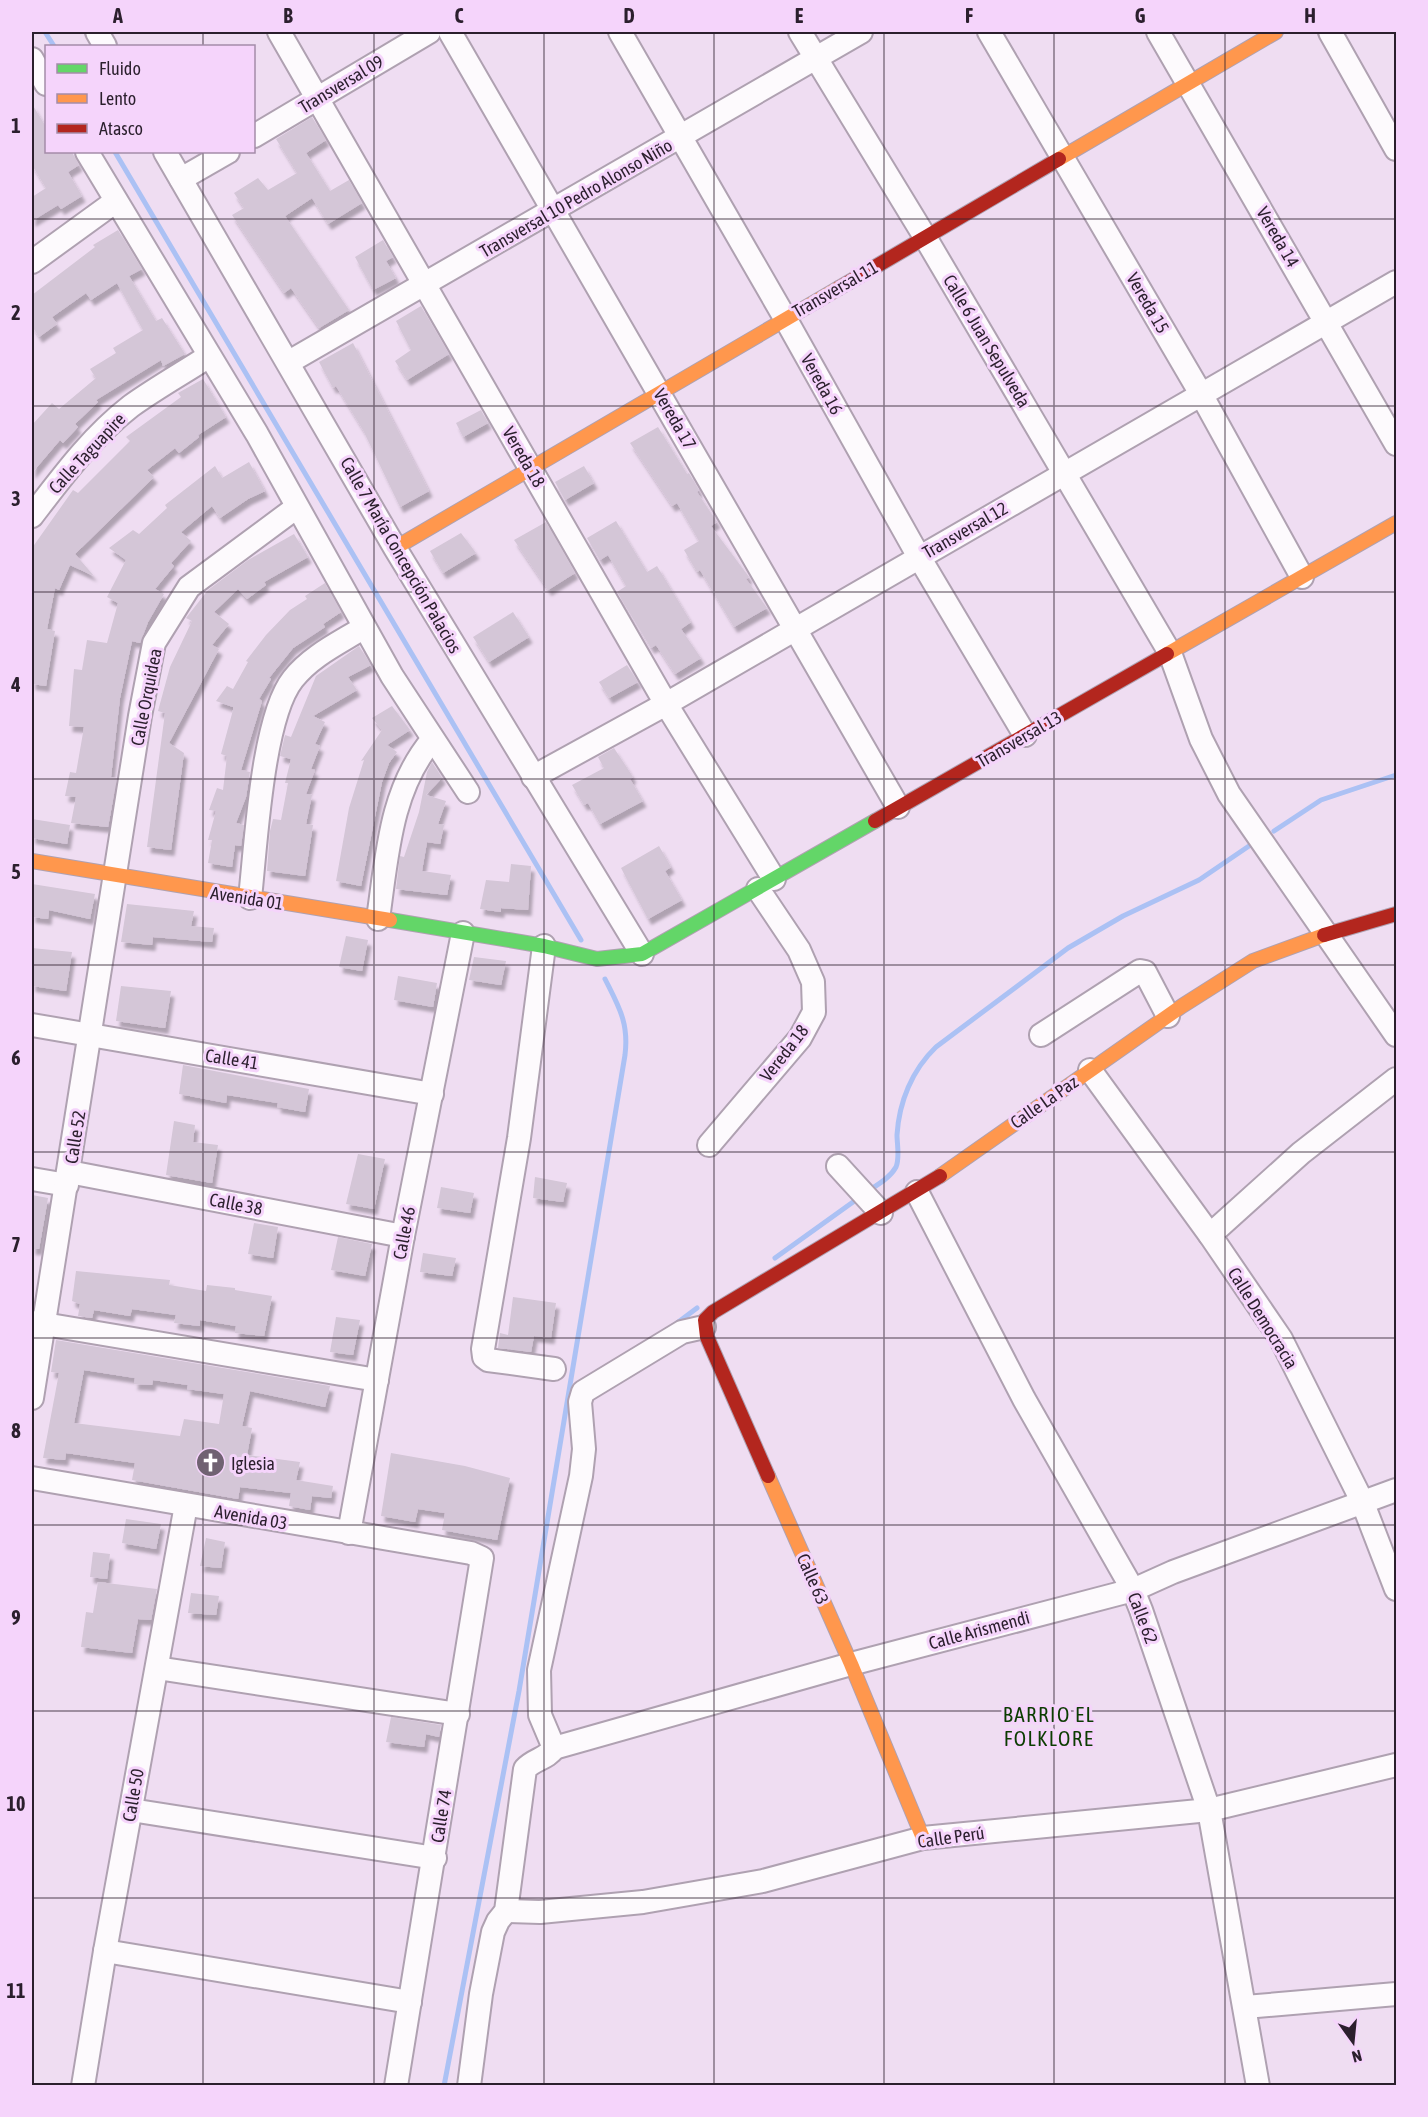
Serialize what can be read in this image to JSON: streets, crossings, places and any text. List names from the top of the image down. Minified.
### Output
{"streets":{"street":["Transversal 09","Transversal 10 Pedro Alonso Niño","Vereda 14","Transversal 11","Vereda 15","Calle 6 Juan Sepulveda","Vereda 16","Vereda 17","Calle Taguapire","Vereda 18","Transversal 12","Calle 7 María Concepción Palacios","Calle Orquidea","Transversal 13","Avenida 01","Calle 41","Calle La Paz","Calle 52","Calle 38","Calle 46","Calle Democracia","Avenida 03","Calle 63","Calle 62","Calle Arismendi","Calle 50","Calle 74","Calle Perú"]},"crossings":[["Transversal 09","Vereda 18"],["Transversal 10 Pedro Alonso Niño","Calle 6 Juan Sepulveda"],["Transversal 10 Pedro Alonso Niño","Vereda 16"],["Transversal 10 Pedro Alonso Niño","Vereda 17"],["Transversal 10 Pedro Alonso Niño","Vereda 18"],["Transversal 10 Pedro Alonso Niño","Calle 7 María Concepción Palacios"],["Vereda 14","Transversal 11"],["Vereda 14","Transversal 12"],["Transversal 11","Vereda 15"],["Transversal 11","Calle 6 Juan Sepulveda"],["Transversal 11","Vereda 16"],["Transversal 11","Vereda 17"],["Transversal 11","Vereda 18"],["Transversal 11","Calle 7 María Concepción Palacios"],["Vereda 15","Transversal 12"],["Vereda 15","Transversal 13"],["Calle 6 Juan Sepulveda","Transversal 12"],["Calle 6 Juan Sepulveda","Transversal 13"],["Calle 6 Juan Sepulveda","Calle La Paz"],["Vereda 16","Transversal 12"],["Vereda 16","Transversal 13"],["Vereda 17","Transversal 12"],["Vereda 17","Transversal 13"],["Vereda 18","Transversal 12"],["Vereda 18","Transversal 13"],["Transversal 12","Calle 7 María Concepción Palacios"],["Calle 7 María Concepción Palacios","Transversal 13"],["Calle 7 María Concepción Palacios","Avenida 01"],["Calle Orquidea","Avenida 01"],["Calle Orquidea","Calle 52"],["Transversal 13","Avenida 01"],["Avenida 01","Calle 52"],["Avenida 01","Calle 46"],["Calle 41","Calle 52"],["Calle 41","Calle 46"],["Calle La Paz","Calle Democracia"],["Calle La Paz","Calle 63"],["Calle La Paz","Calle 62"],["Calle 52","Calle 38"],["Calle 38","Calle 46"],["Calle 46","Avenida 03"],["Calle Democracia","Calle Arismendi"],["Avenida 03","Calle 50"],["Avenida 03","Calle 74"],["Calle 63","Calle Arismendi"],["Calle 63","Calle Perú"],["Calle 62","Calle Arismendi"],["Calle 62","Calle Perú"],["Calle Arismendi","Calle Perú"]],"districts":["BARRIO EL FOLKLORE"],"places":{"church":["Iglesia"]},"legend":["Fluido","Lento","Atasco"],"north":"bottom","grid":{"columns":["A","B","C","D","E","F","G","H"],"rows":["1","2","3","4","5","6","7","8","9","10","11"]}}
